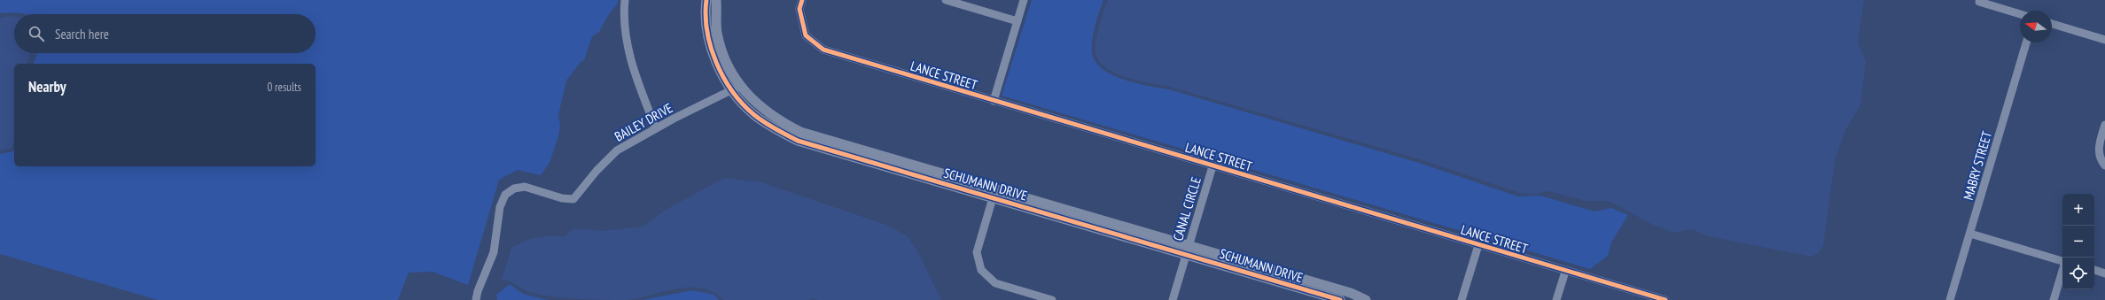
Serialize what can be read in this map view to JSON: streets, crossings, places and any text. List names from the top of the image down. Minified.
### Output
{"streets":{"street":["LANCE STREET","BAILEY DRIVE","MABRY STREET","SCHUMANN DRIVE","CANAL CIRCLE"]},"crossings":[["LANCE STREET","CANAL CIRCLE"],["BAILEY DRIVE","SCHUMANN DRIVE"],["SCHUMANN DRIVE","CANAL CIRCLE"]],"north":"left","page":{"search":"Search here","heading":["Nearby","0 results"],"map_buttons":["+","−"]}}
